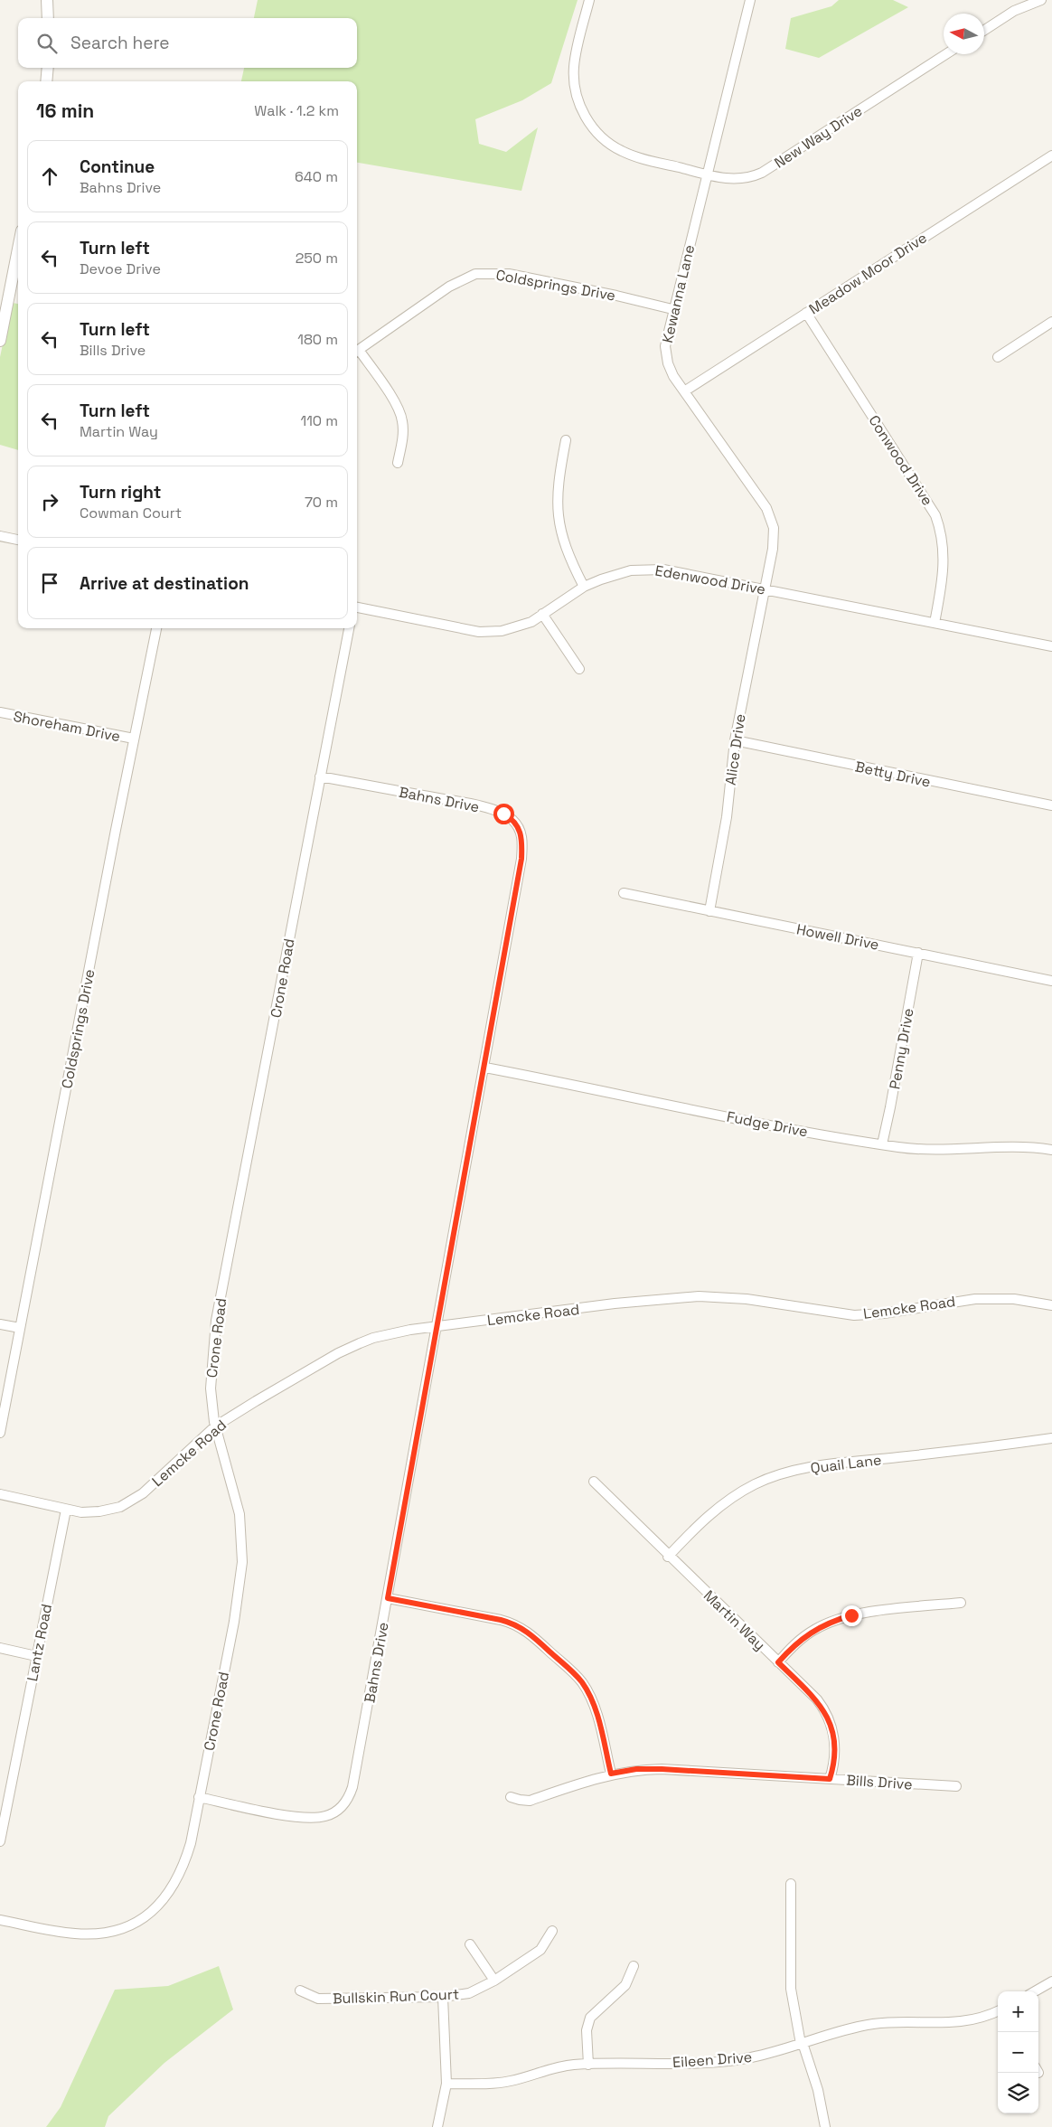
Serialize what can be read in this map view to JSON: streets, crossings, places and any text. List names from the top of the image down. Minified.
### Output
{"streets":{"street":["New Way Drive","Meadow Moor Drive","Coldsprings Drive","Kewanna Lane","Conwood Drive","Edenwood Drive","Shoreham Drive","Alice Drive","Betty Drive","Bahns Drive","Howell Drive","Crone Road","Penny Drive","Fudge Drive","Lemcke Road","Quail Lane","Martin Way","Lantz Road","Bills Drive","Bullskin Run Court","Eileen Drive"]},"crossings":[["New Way Drive","Kewanna Lane"],["Meadow Moor Drive","Kewanna Lane"],["Meadow Moor Drive","Conwood Drive"],["Coldsprings Drive","Kewanna Lane"],["Coldsprings Drive","Shoreham Drive"],["Kewanna Lane","Edenwood Drive"],["Kewanna Lane","Alice Drive"],["Conwood Drive","Edenwood Drive"],["Edenwood Drive","Alice Drive"],["Alice Drive","Betty Drive"],["Alice Drive","Howell Drive"],["Bahns Drive","Crone Road"],["Bahns Drive","Fudge Drive"],["Bahns Drive","Lemcke Road"],["Howell Drive","Penny Drive"],["Crone Road","Lemcke Road"],["Penny Drive","Fudge Drive"],["Lemcke Road","Lantz Road"],["Quail Lane","Martin Way"],["Martin Way","Bills Drive"]],"north":"left","page":{"search":"Search here","heading":["16 min","Walk · 1.2 km"],"list":[["Continue","Bahns Drive","640 m"],["Turn left","Devoe Drive","250 m"],["Turn left","Bills Drive","180 m"],["Turn left","Martin Way","110 m"],["Turn right","Cowman Court","70 m"],"Arrive at destination"],"map_buttons":["+","−"]}}
